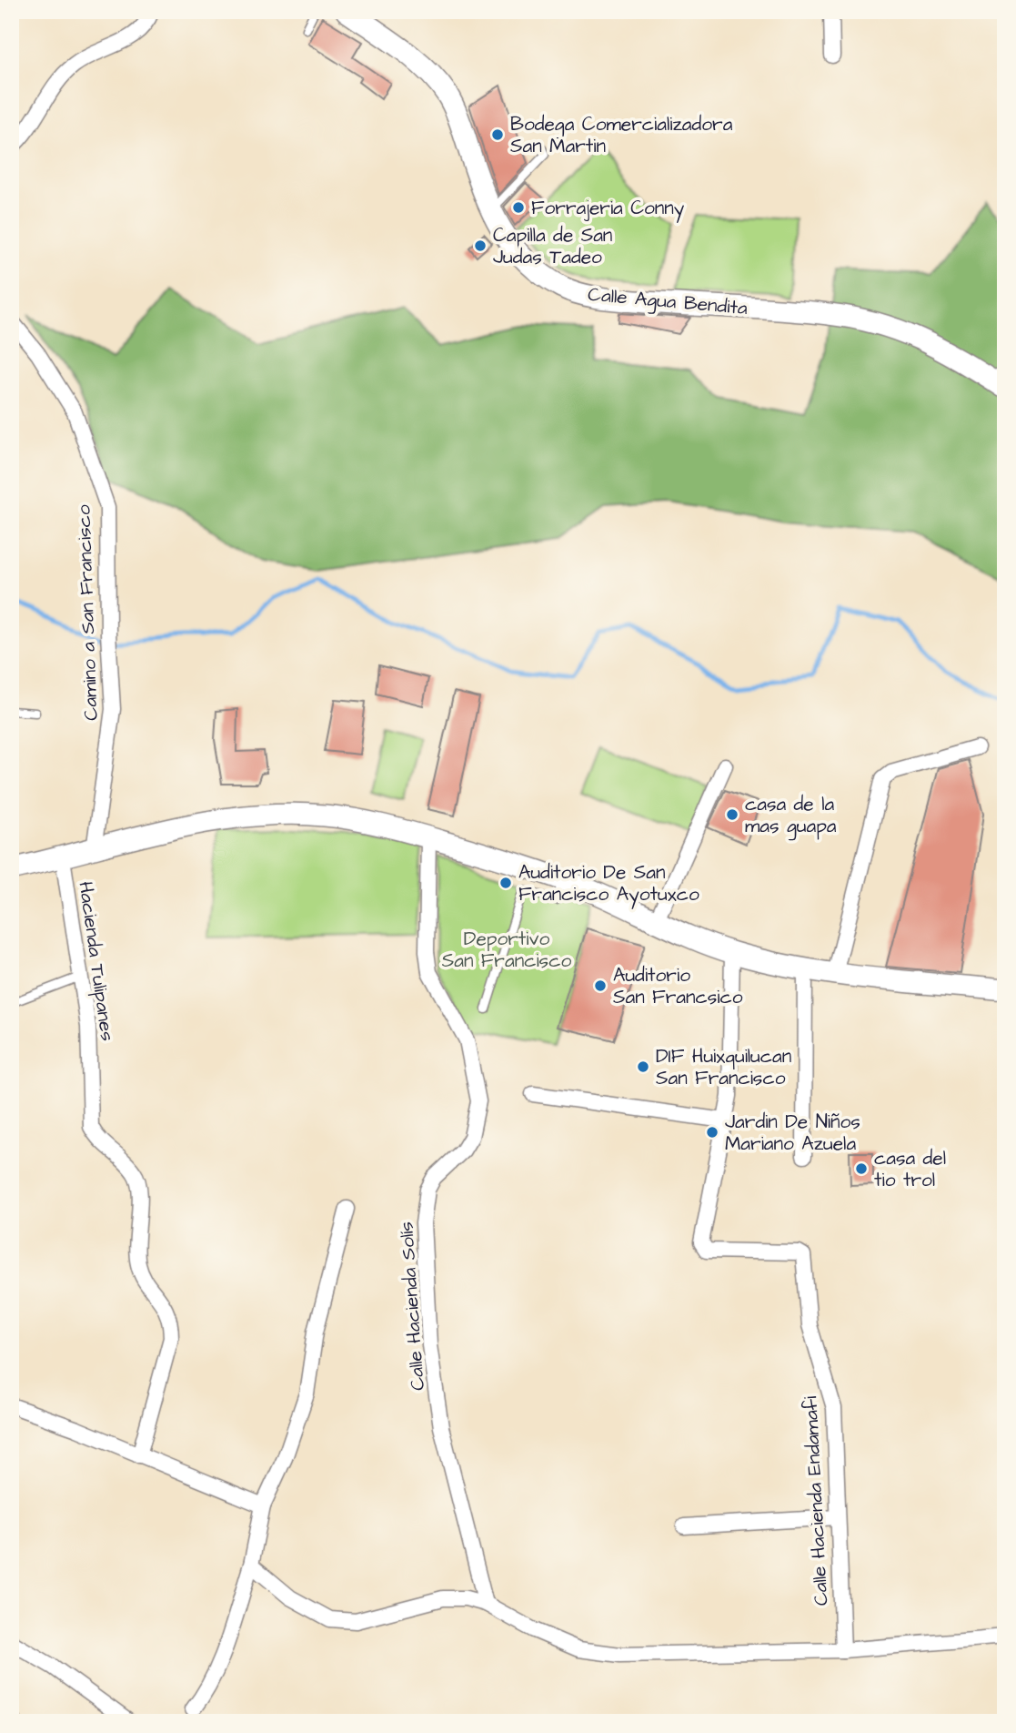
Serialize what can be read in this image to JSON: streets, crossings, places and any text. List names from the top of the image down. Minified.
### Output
{"streets":{"main road":["Calle Agua Bendita"],"street":["Camino a San Francisco","Hacienda Tulipanes","Calle Hacienda Solís","Calle Hacienda Endamafi"]},"parks":["Deportivo San Francisco"],"places":["Bodega Comercializadora San Martin","Forrajeria Conny","Capilla de San Judas Tadeo","casa de la mas guapa","Auditorio De San Francisco Ayotuxco","Auditorio San Francsico","DIF Huixquilucan San Francisco","Jardin De Niños Mariano Azuela","casa del tio trol"]}
